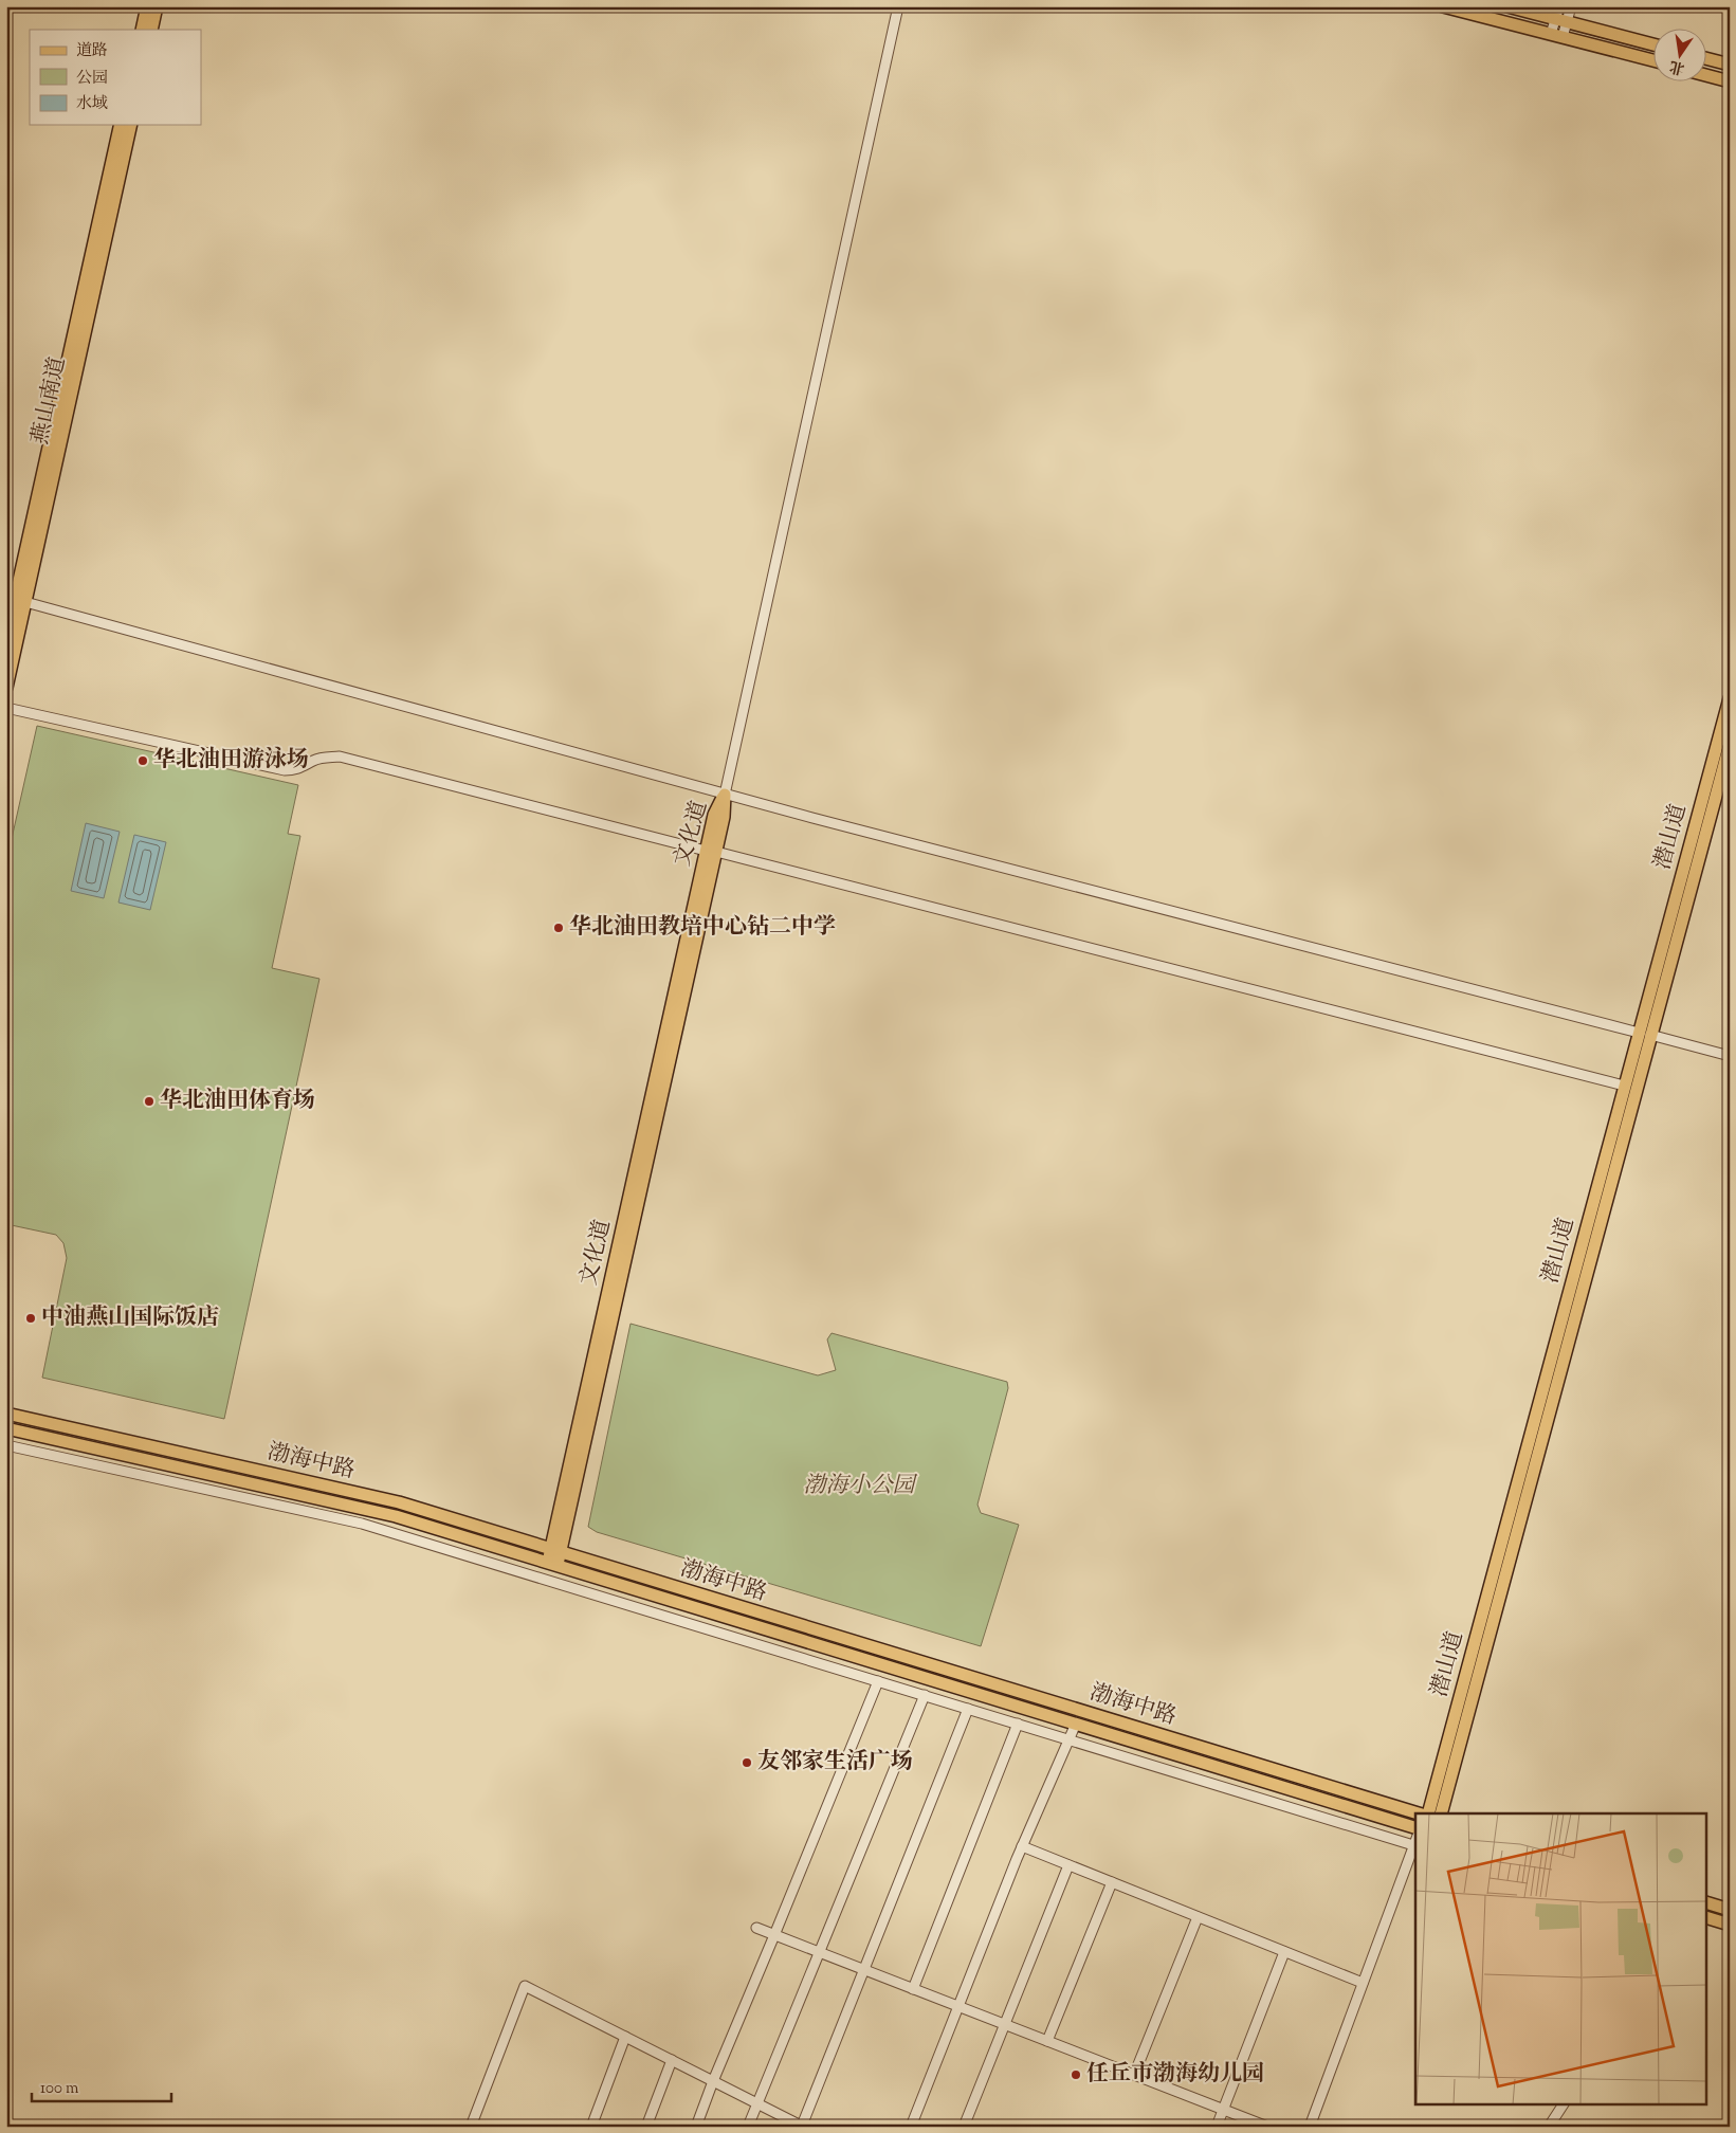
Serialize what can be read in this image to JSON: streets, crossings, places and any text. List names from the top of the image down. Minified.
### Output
{"streets":{"main road":["燕山南道","文化道","潜山道","渤海中路"]},"crossings":[["文化道","渤海中路"]],"parks":["渤海小公园"],"places":["华北油田游泳场","华北油田教培中心钻二中学","华北油田体育场","中油燕山国际饭店","友邻家生活广场","任丘市渤海幼儿园"],"legend":["道路","公园","水域"],"scale_bar":"100 m","north":"bottom"}
